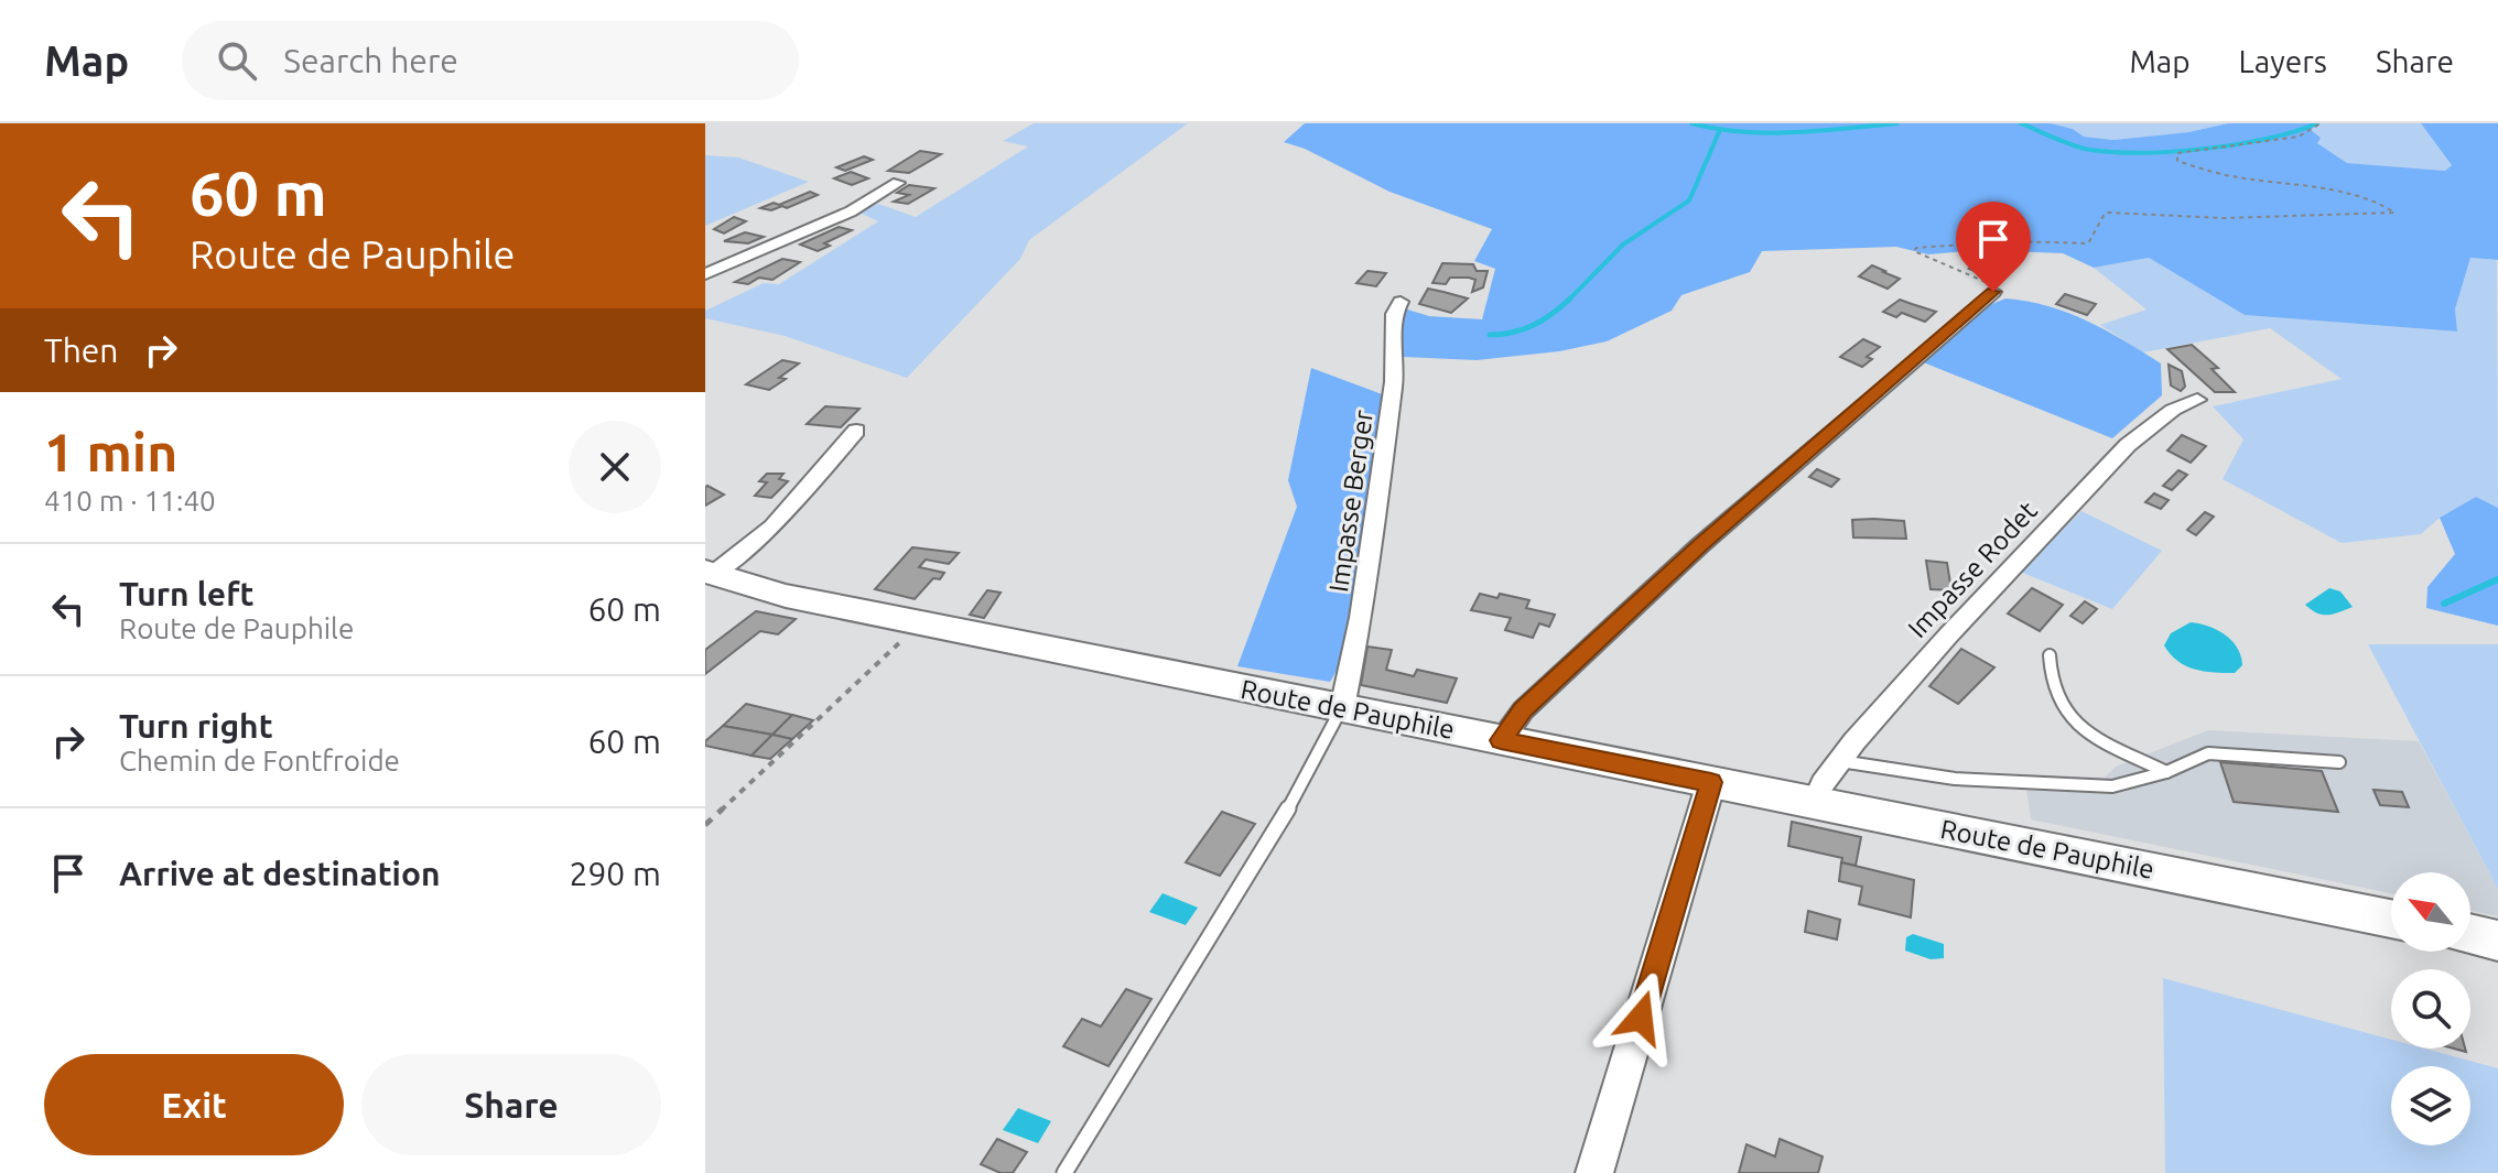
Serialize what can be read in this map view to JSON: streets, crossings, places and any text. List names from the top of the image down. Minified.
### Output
{"streets":{"main road":["Route de Pauphile"],"street":["Impasse Berger","Impasse Rodet"]},"crossings":[["Impasse Berger","Route de Pauphile"],["Impasse Rodet","Route de Pauphile"]],"north":"top left","page":{"header":"Map","search":"Search here","nav":["Map","Layers","Share"],"turn":["60 m","Route de Pauphile"],"then":"Then","heading":["1 min","410 m · 11:40"],"list":[{"name":"Turn left","note":"Route de Pauphile","value":"60 m"},{"name":"Turn right","note":"Chemin de Fontfroide","value":"60 m"},{"name":"Arrive at destination","value":"290 m"}],"buttons":["Exit","Share"]}}
